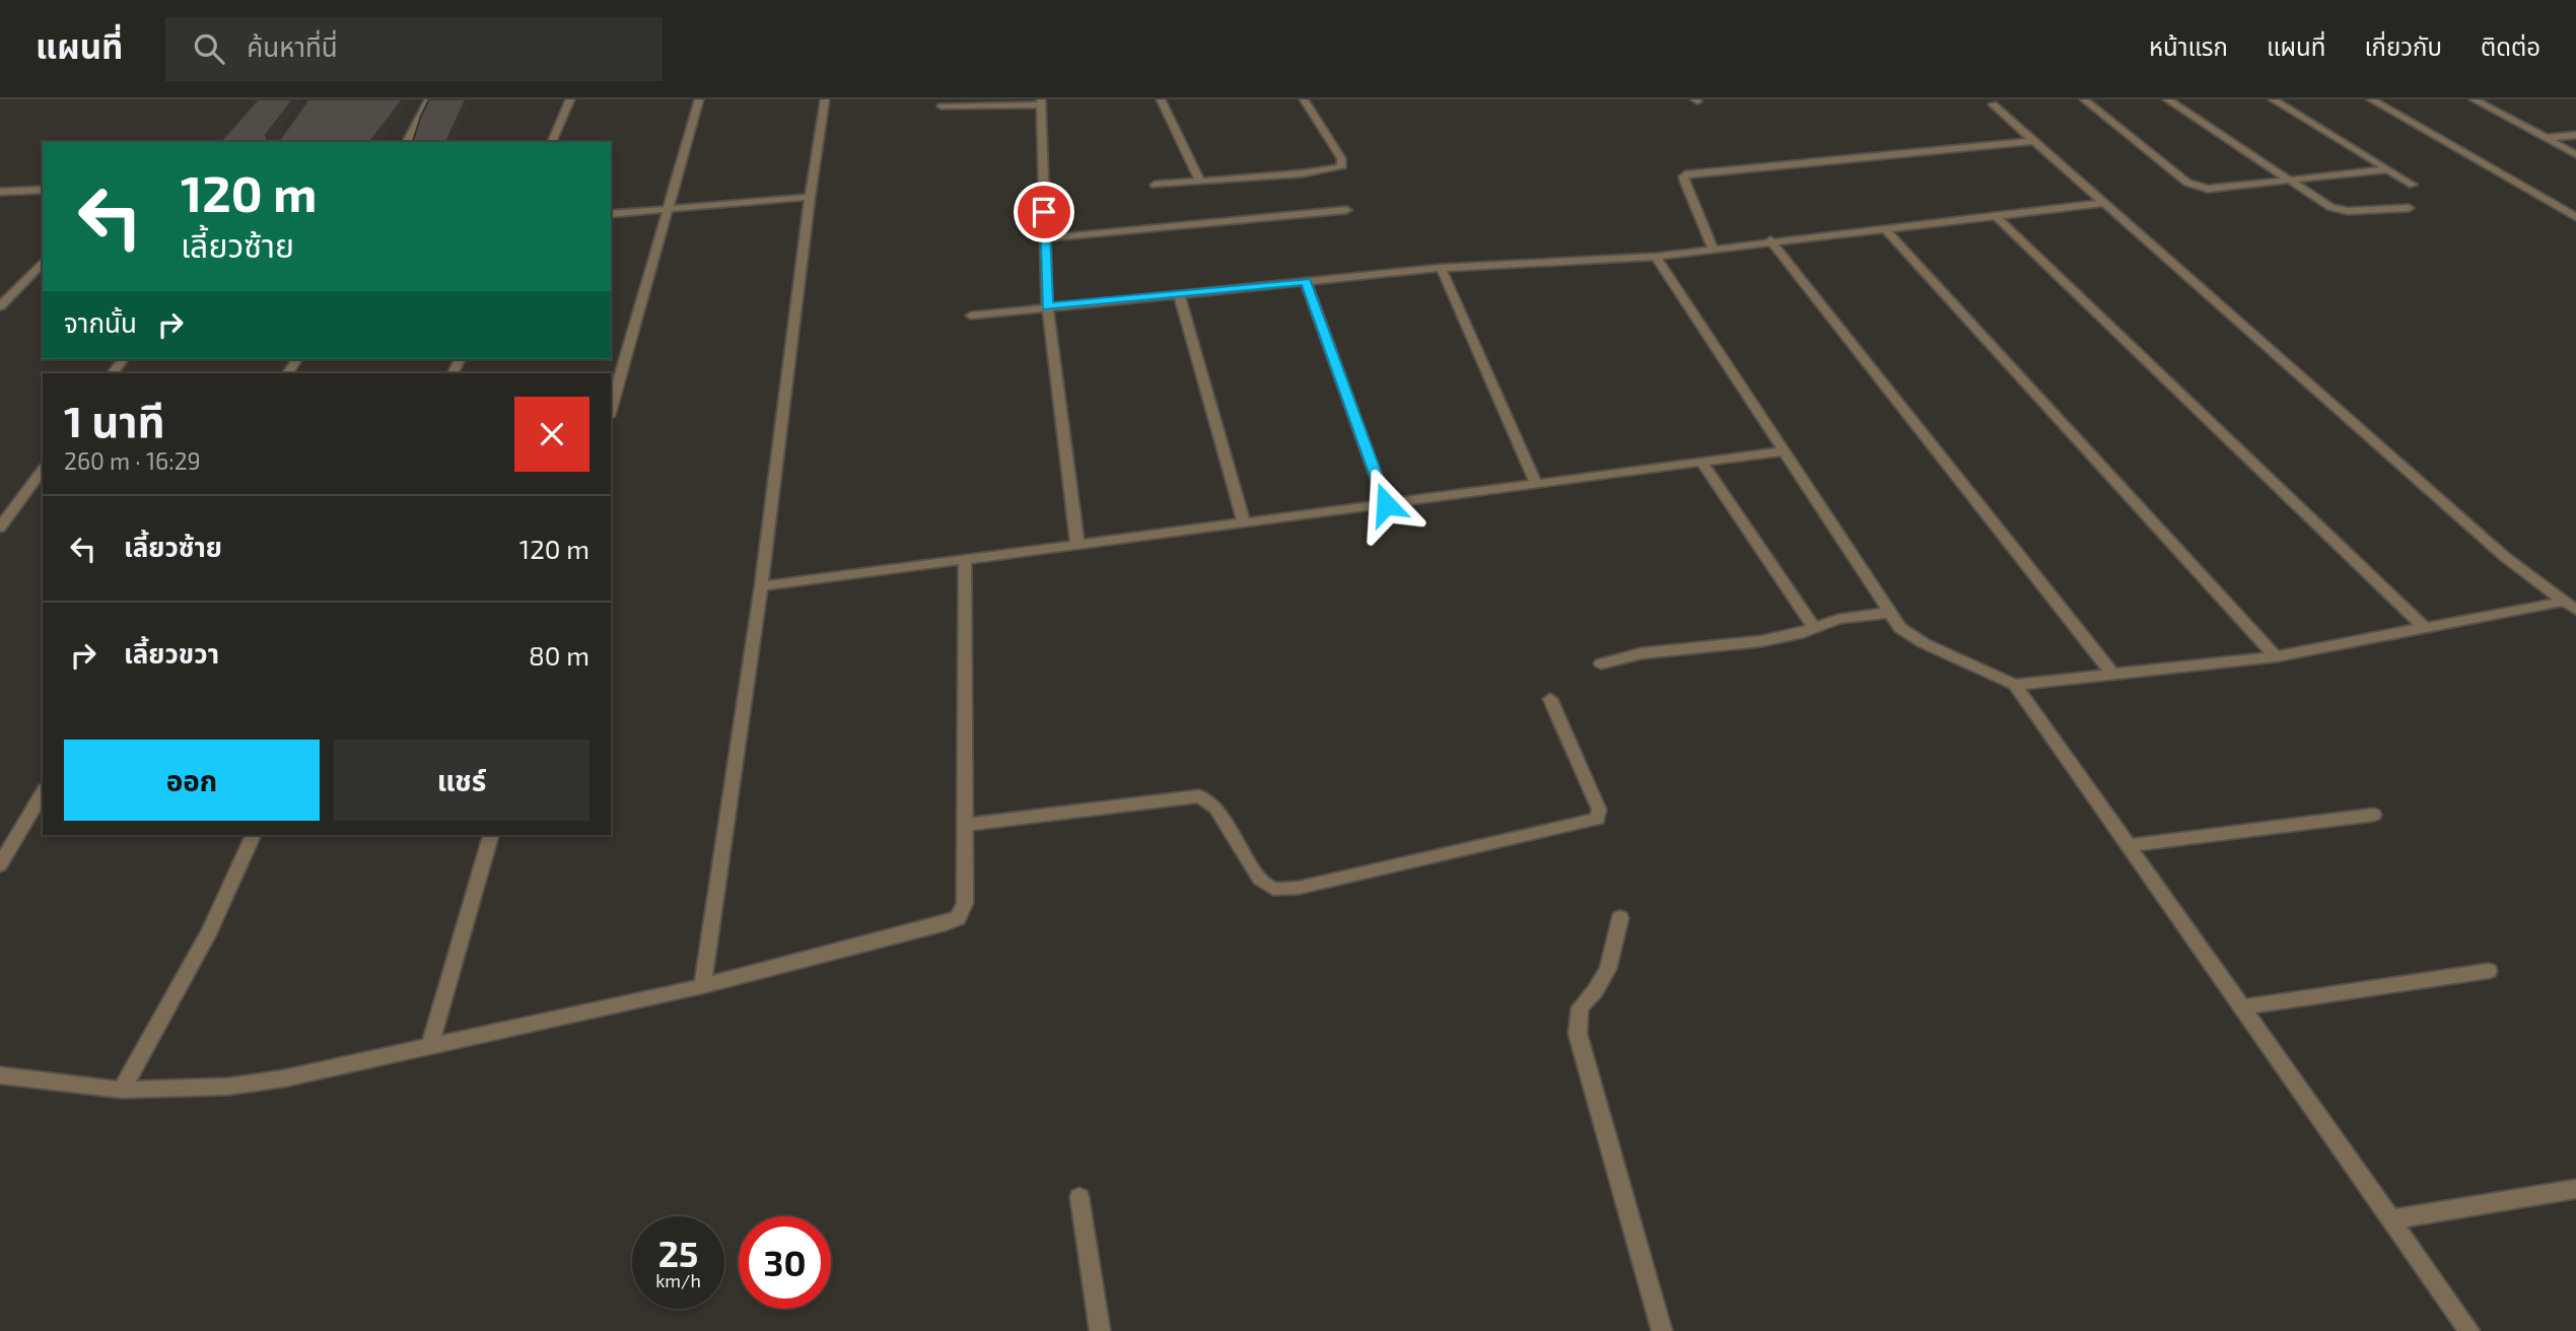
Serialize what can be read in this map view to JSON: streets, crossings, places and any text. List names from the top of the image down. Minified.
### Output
{"page":{"header":"แผนที่","search":"ค้นหาที่นี่","nav":["หน้าแรก","แผนที่","เกี่ยวกับ","ติดต่อ"],"turn":["120 m","เลี้ยวซ้าย"],"then":"จากนั้น","heading":["1 นาที","260 m · 16:29"],"list":[{"name":"เลี้ยวซ้าย","value":"120 m"},{"name":"เลี้ยวขวา","value":"80 m"}],"buttons":["ออก","แชร์"],"speed":"25 km/h","limit":"30"}}
